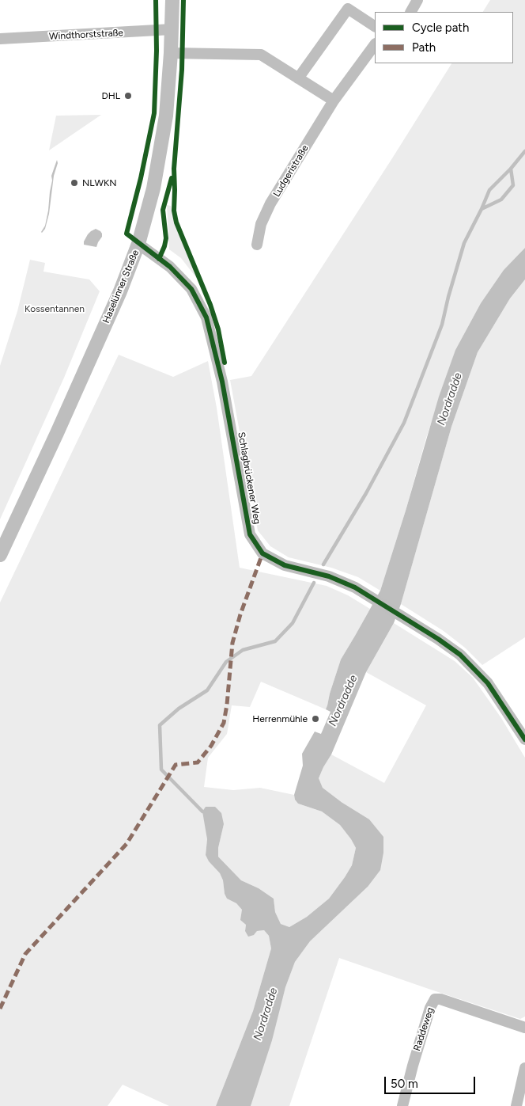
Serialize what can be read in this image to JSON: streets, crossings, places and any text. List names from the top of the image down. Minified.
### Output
{"streets":{"street":["Windthorststraße","Ludgeristraße","Haselünner Straße","Schlagbrückener Weg","Raddeweg"]},"crossings":[["Windthorststraße","Haselünner Straße"],["Haselünner Straße","Schlagbrückener Weg"]],"water":["Nordradde"],"parks":["Kossentannen"],"places":["DHL","NLWKN","Herrenmühle"],"legend":["Cycle path","Path"],"scale_bar":"50 m"}
